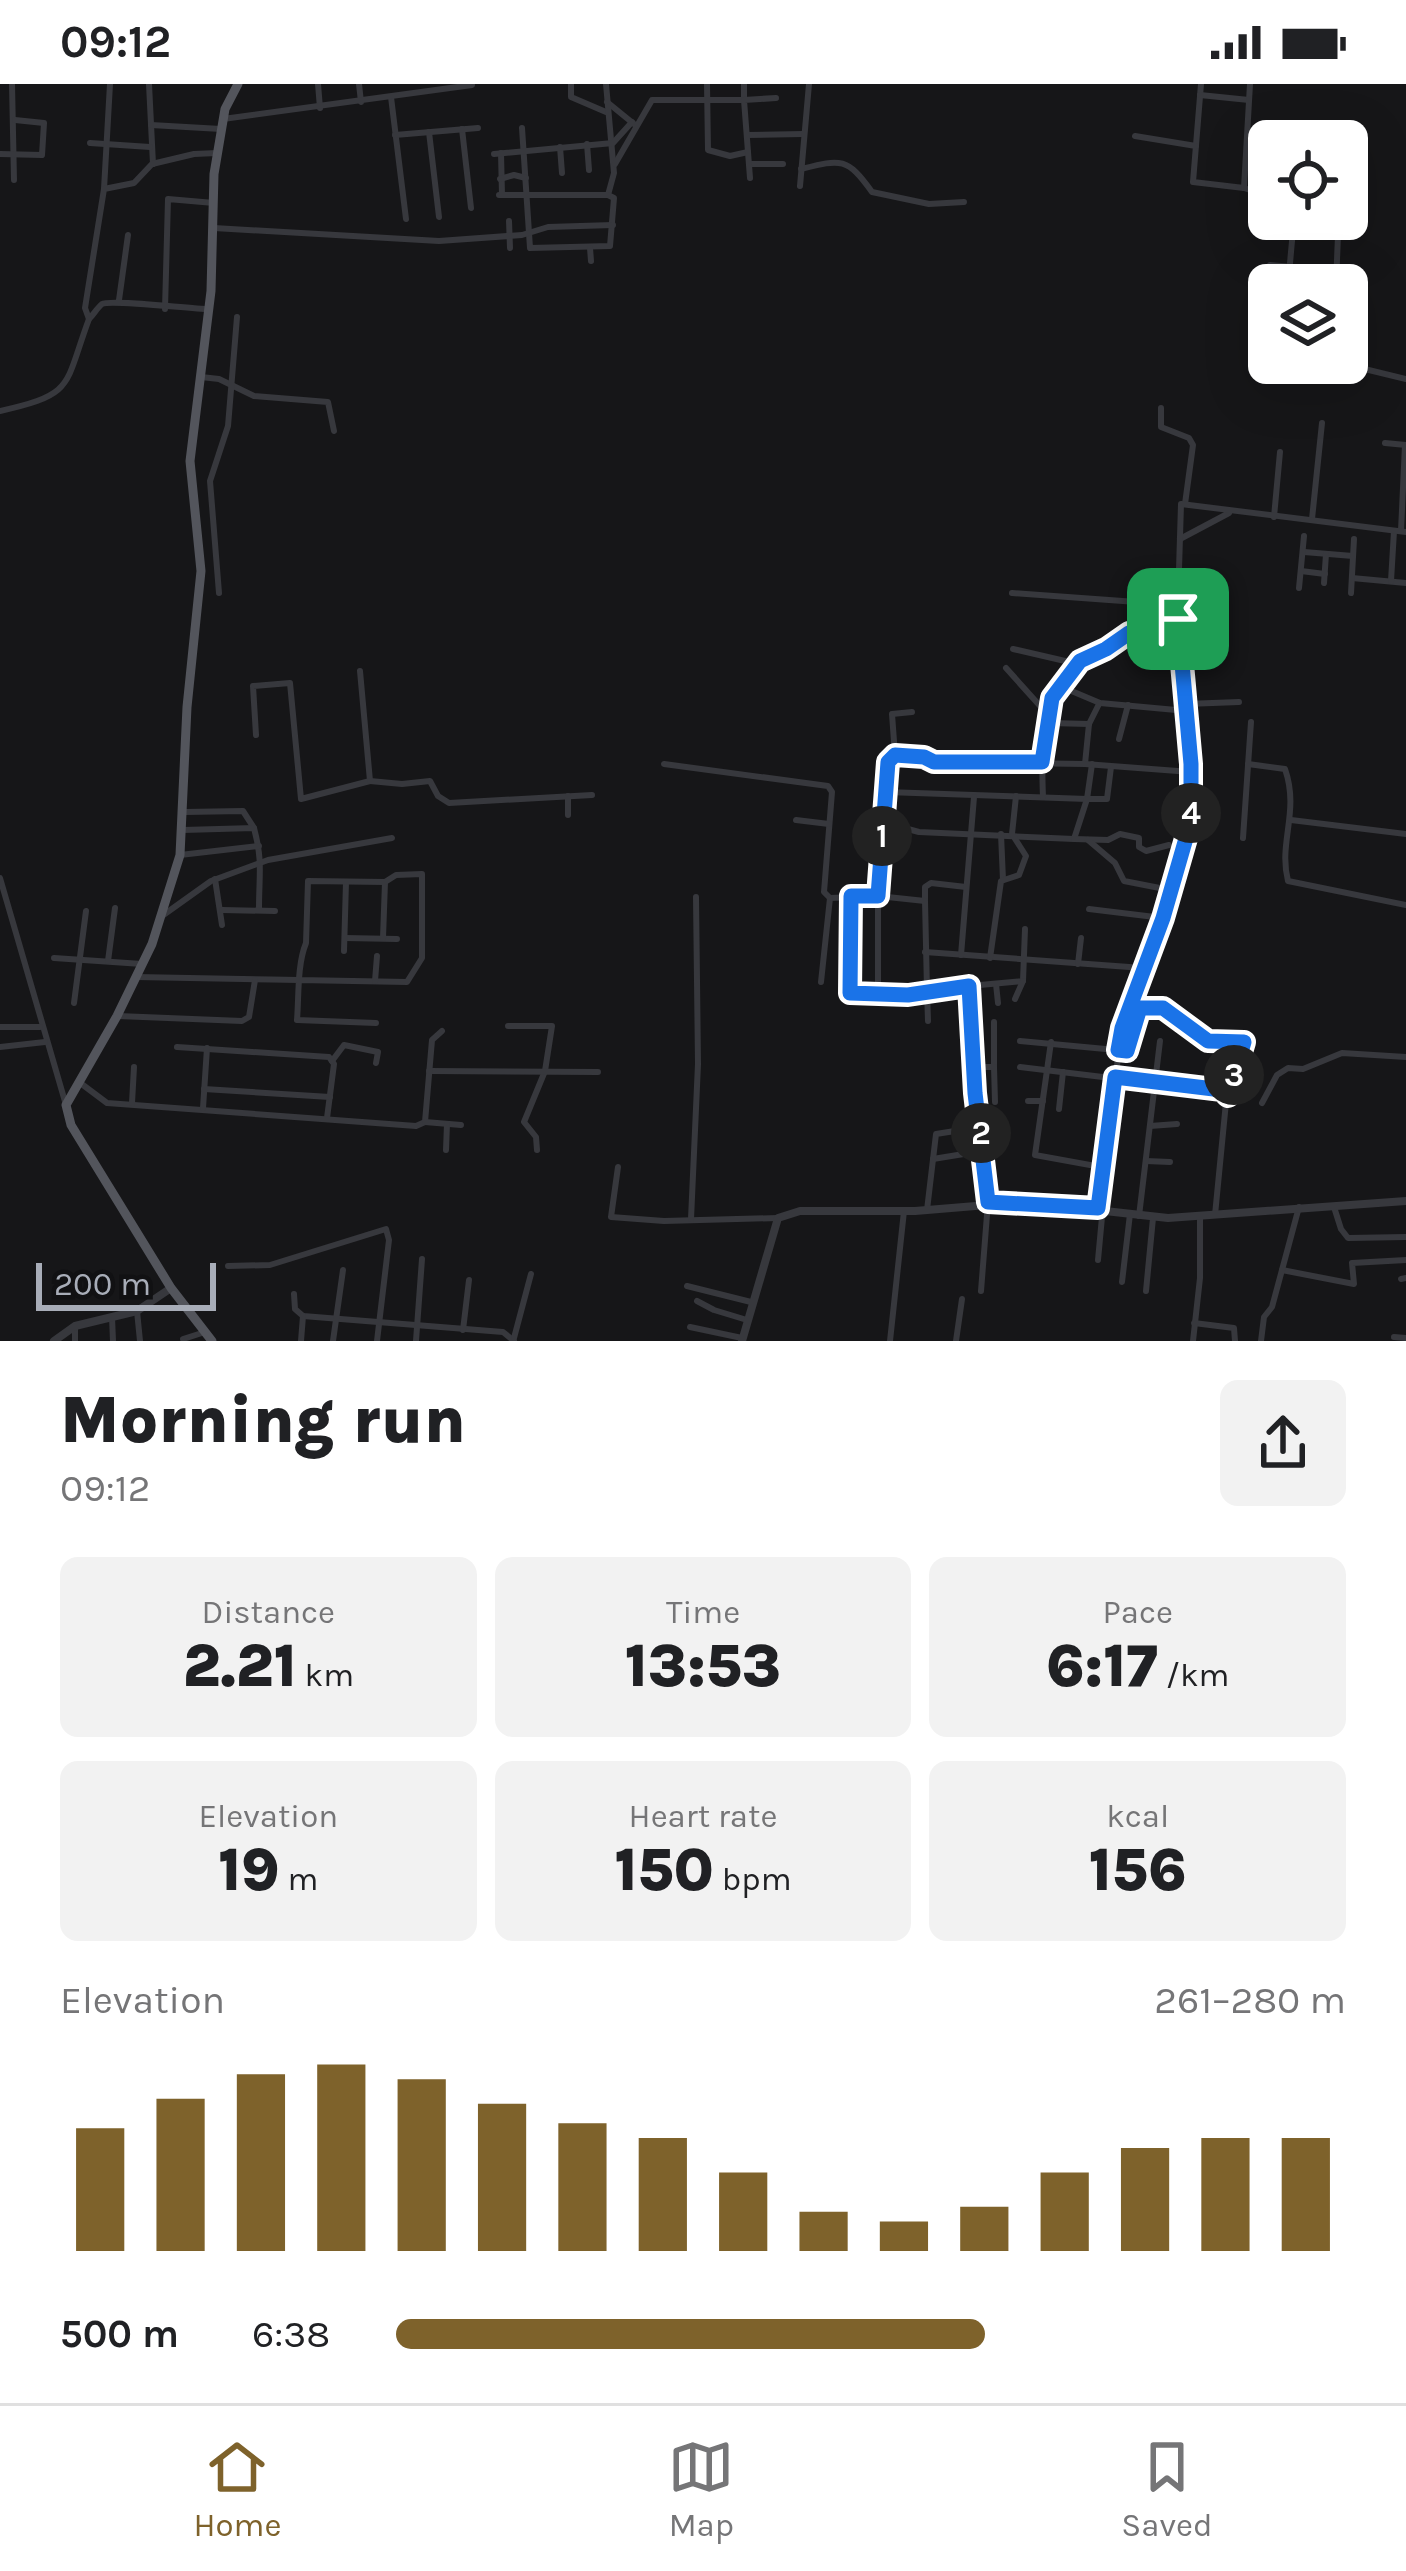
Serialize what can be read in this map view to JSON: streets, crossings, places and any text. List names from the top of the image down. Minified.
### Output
{"scale_bar":"200 m","page":{"status":"09:12","pins":["4","1","3","2"],"scale":"200 m","heading":["Morning run","09:12"],"stats":[["Distance","2.21 km"],["Time","13:53"],["Pace","6:17 /km"],["Elevation","19 m"],["Heart rate","150 bpm"],["kcal","156"]],"chart":["Elevation","261–280 m"],"list":[{"name":"500 m","note":"6:38"}],"tabs":["Home","Map","Saved"]}}
